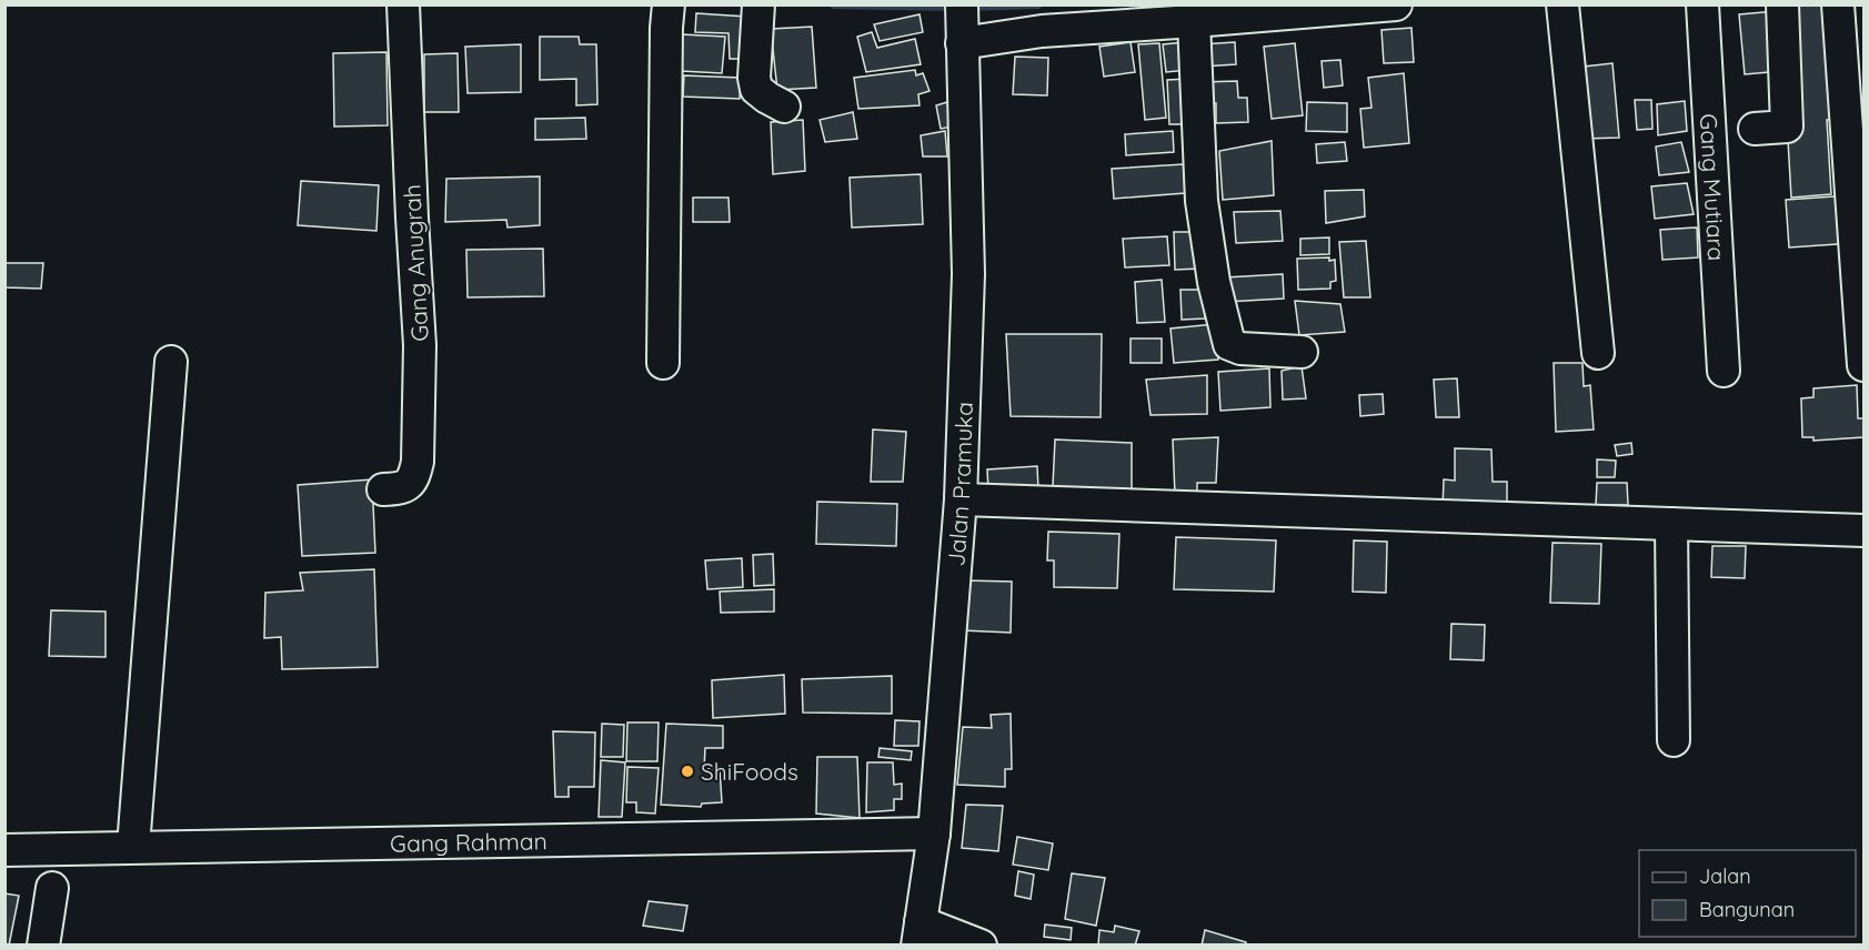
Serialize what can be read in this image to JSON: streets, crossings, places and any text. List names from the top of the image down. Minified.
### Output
{"streets":{"street":["Gang Mutiara","Gang Anugrah","Jalan Pramuka","Gang Rahman"]},"crossings":[["Jalan Pramuka","Gang Rahman"]],"places":["ShiFoods"],"legend":["Jalan","Bangunan"]}
